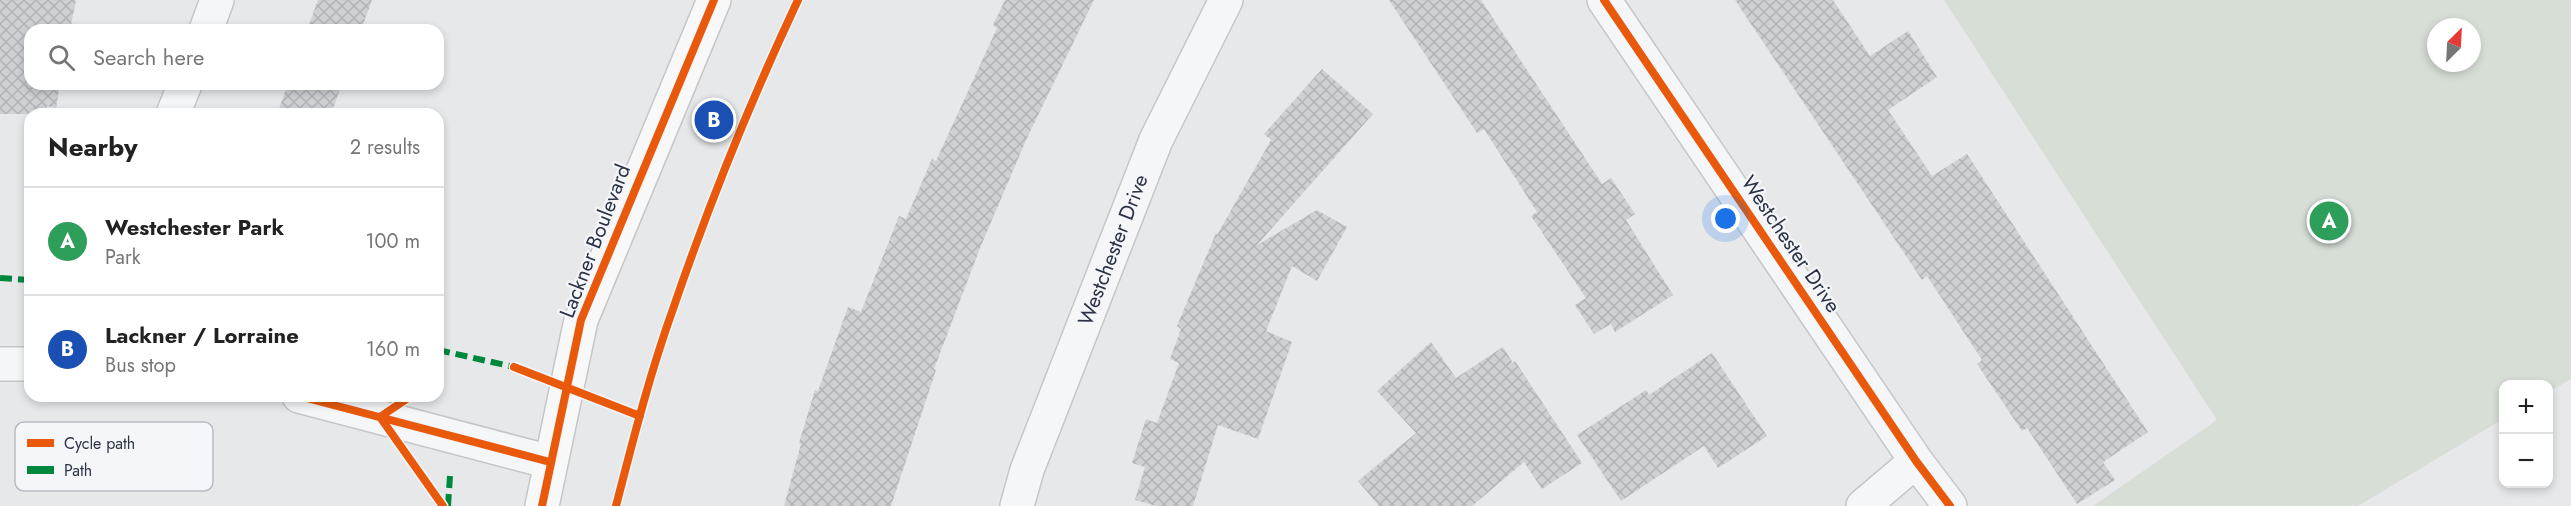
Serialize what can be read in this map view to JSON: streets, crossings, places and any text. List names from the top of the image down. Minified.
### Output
{"streets":{"main road":["Lackner Boulevard"],"street":["Westchester Drive"]},"legend":["Cycle path","Path"],"north":"top right","page":{"search":"Search here","pins":["B","A"],"heading":["Nearby","2 results"],"list":[{"mark":"A","name":"Westchester Park","note":"Park","value":"100 m"},{"mark":"B","name":"Lackner / Lorraine","note":"Bus stop","value":"160 m"}],"map_buttons":["+","−"]}}
